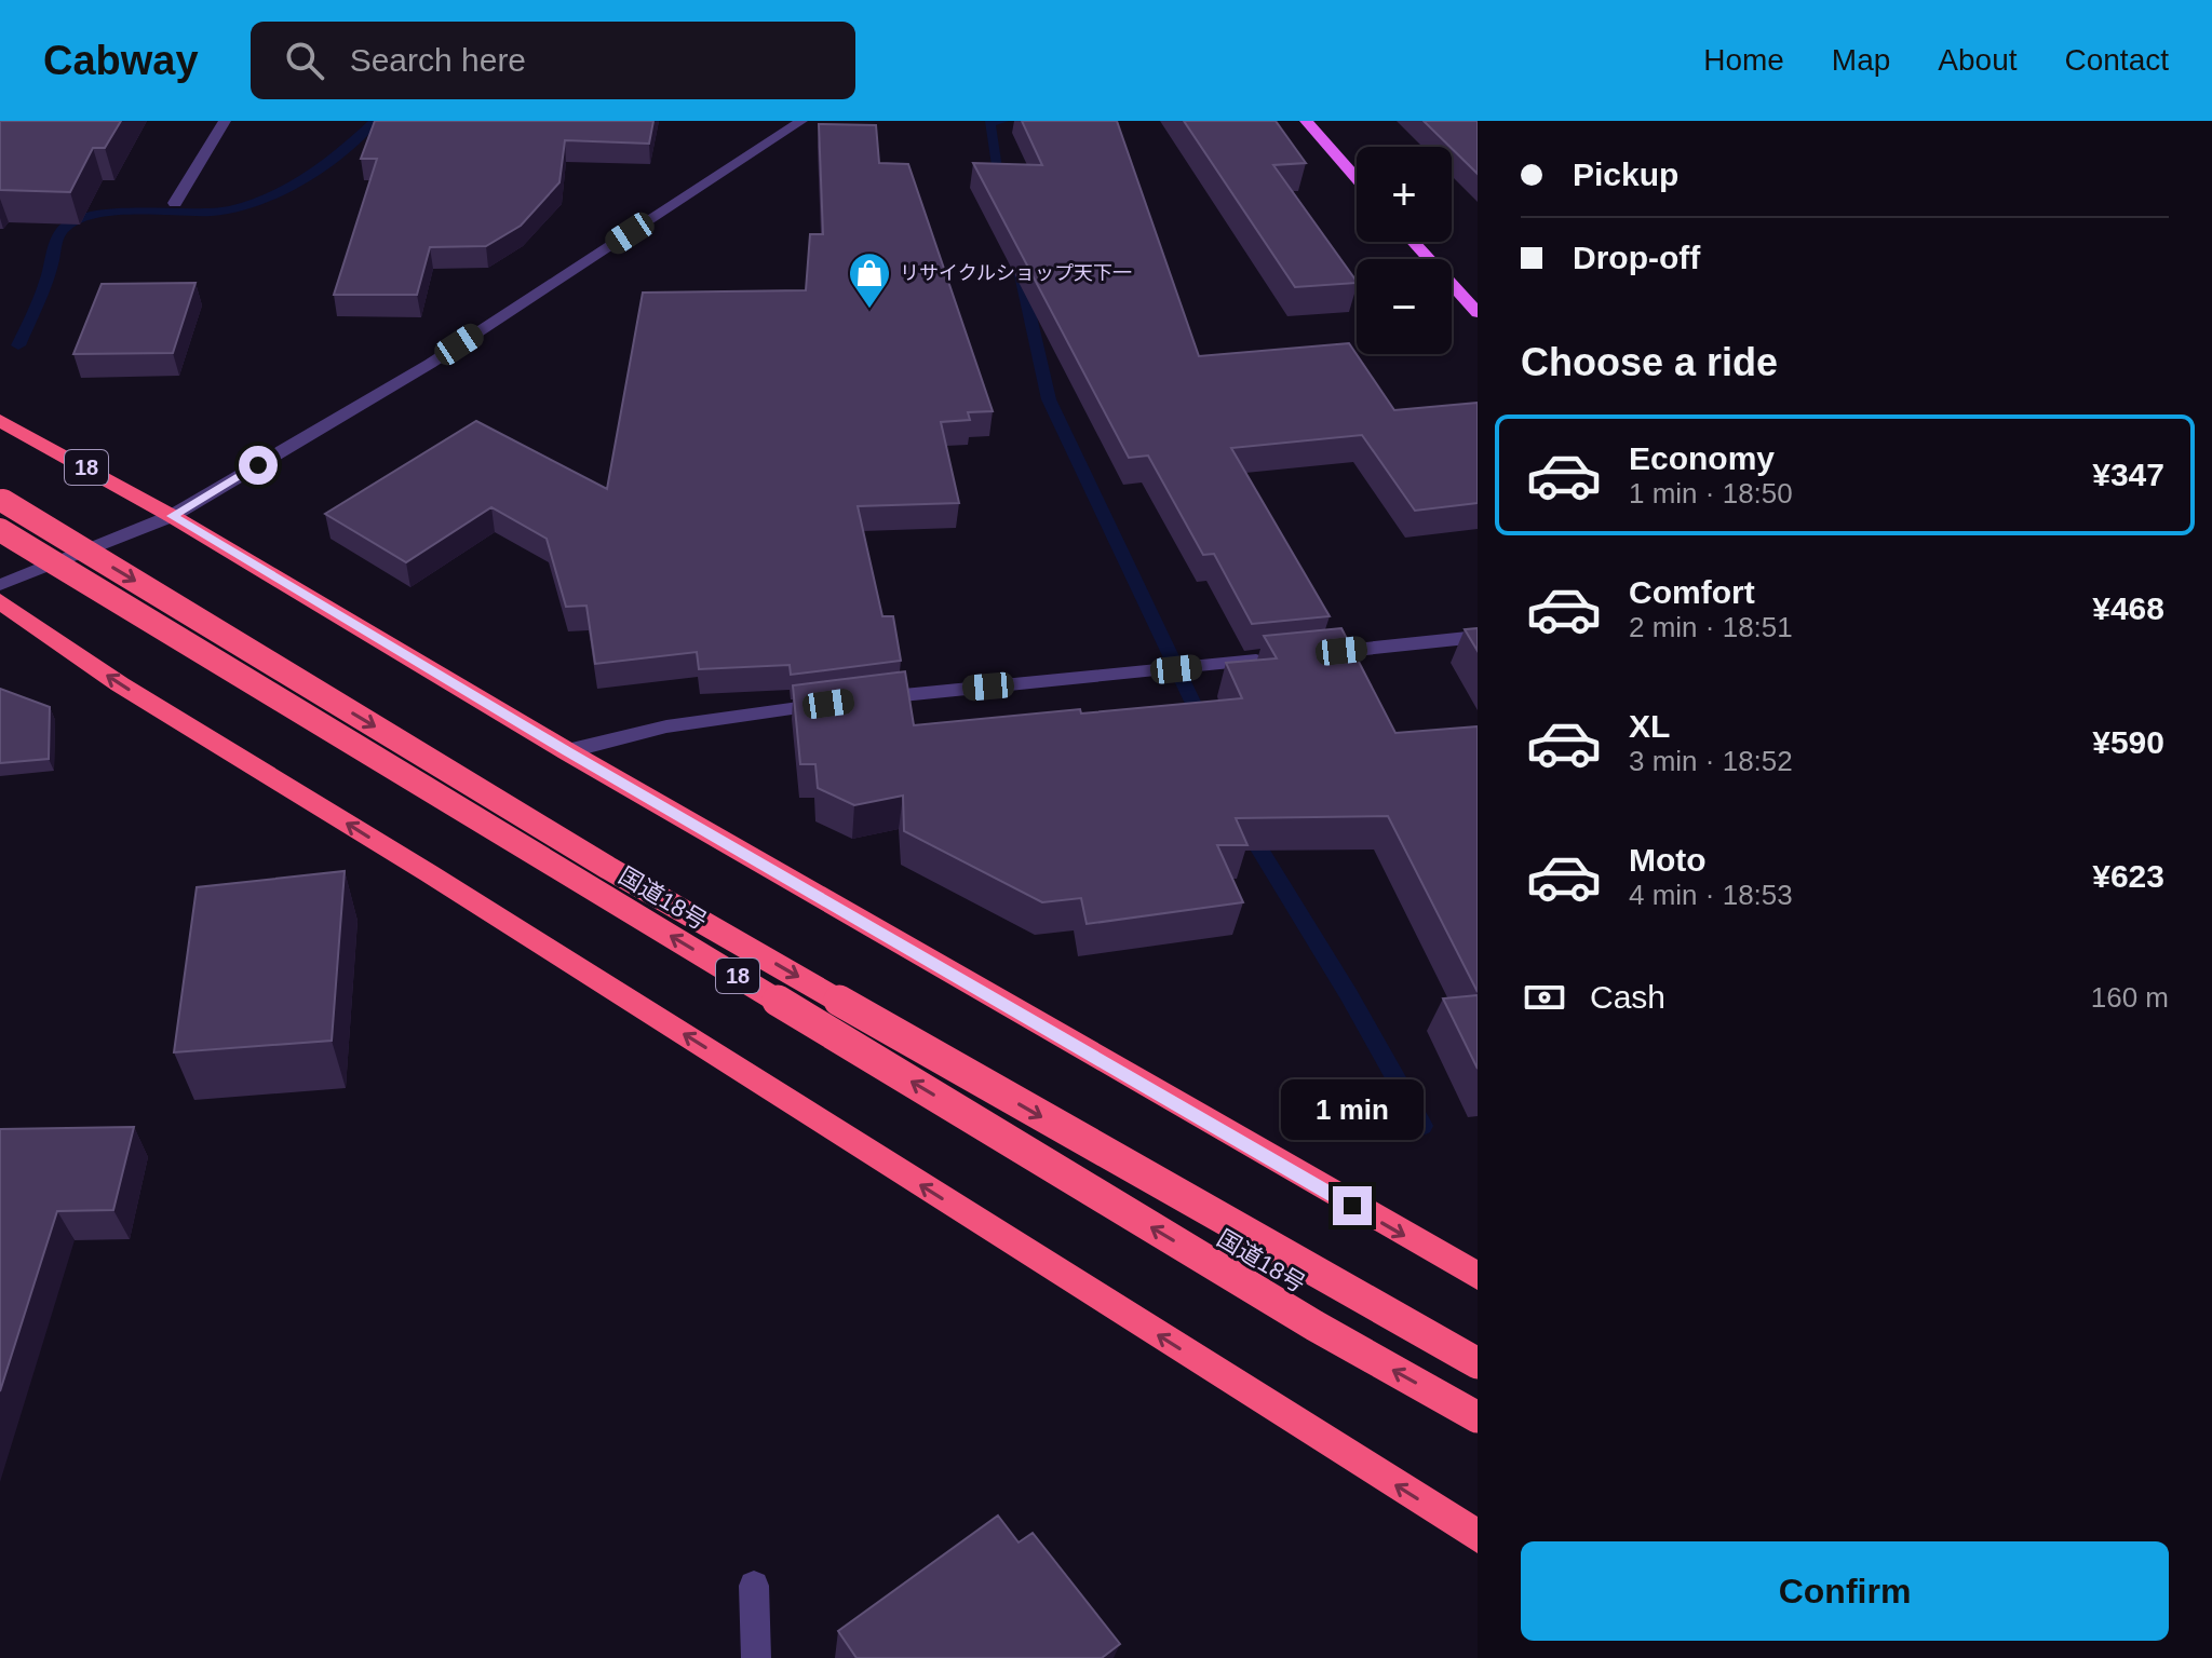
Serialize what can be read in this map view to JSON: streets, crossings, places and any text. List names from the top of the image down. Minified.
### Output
{"streets":{"highway":["18","国道18号"]},"places":{"shop":["リサイクルショップ天下一"]},"page":{"header":"Cabway","search":"Search here","nav":["Home","Map","About","Contact"],"banner":["Pickup","Drop-off"],"map_buttons":["+","−"],"heading":"Choose a ride","list":[{"name":"Economy","note":"1 min · 18:50","value":"¥347"},{"name":"Comfort","note":"2 min · 18:51","value":"¥468"},{"name":"XL","note":"3 min · 18:52","value":"¥590"},{"name":"Moto","note":"4 min · 18:53","value":"¥623"}],"pay":["Cash","160 m"],"bubble":"1 min","buttons":"Confirm"}}
